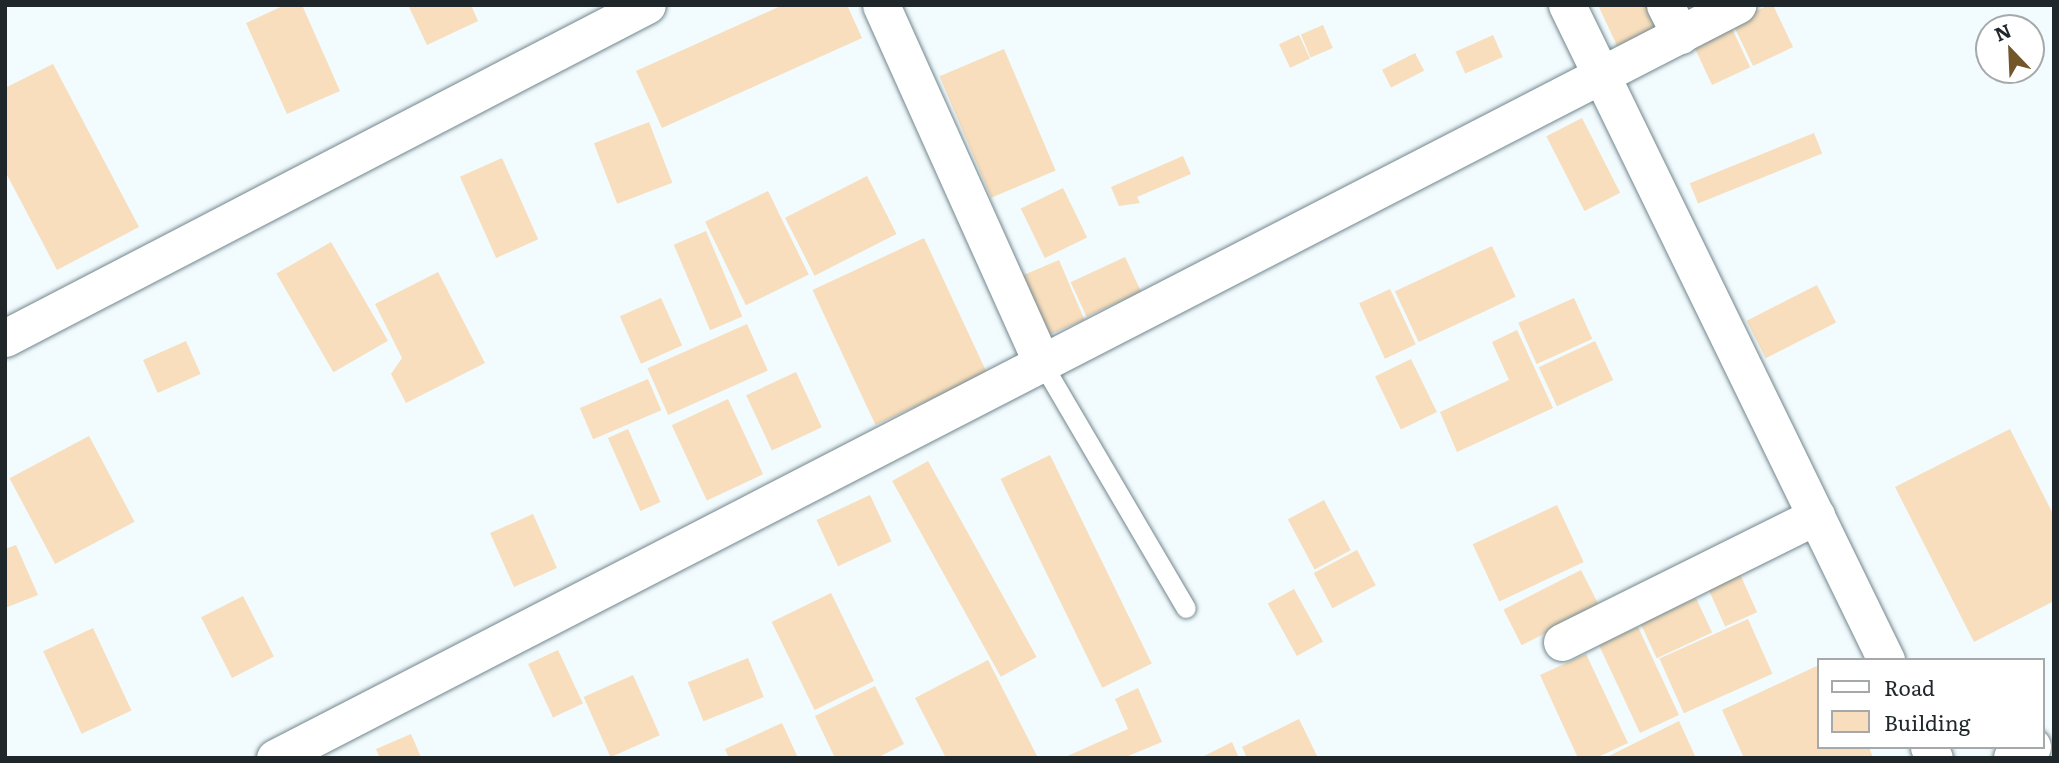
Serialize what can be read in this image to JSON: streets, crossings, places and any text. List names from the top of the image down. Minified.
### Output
{"legend":["Road","Building"],"north":"top left"}
